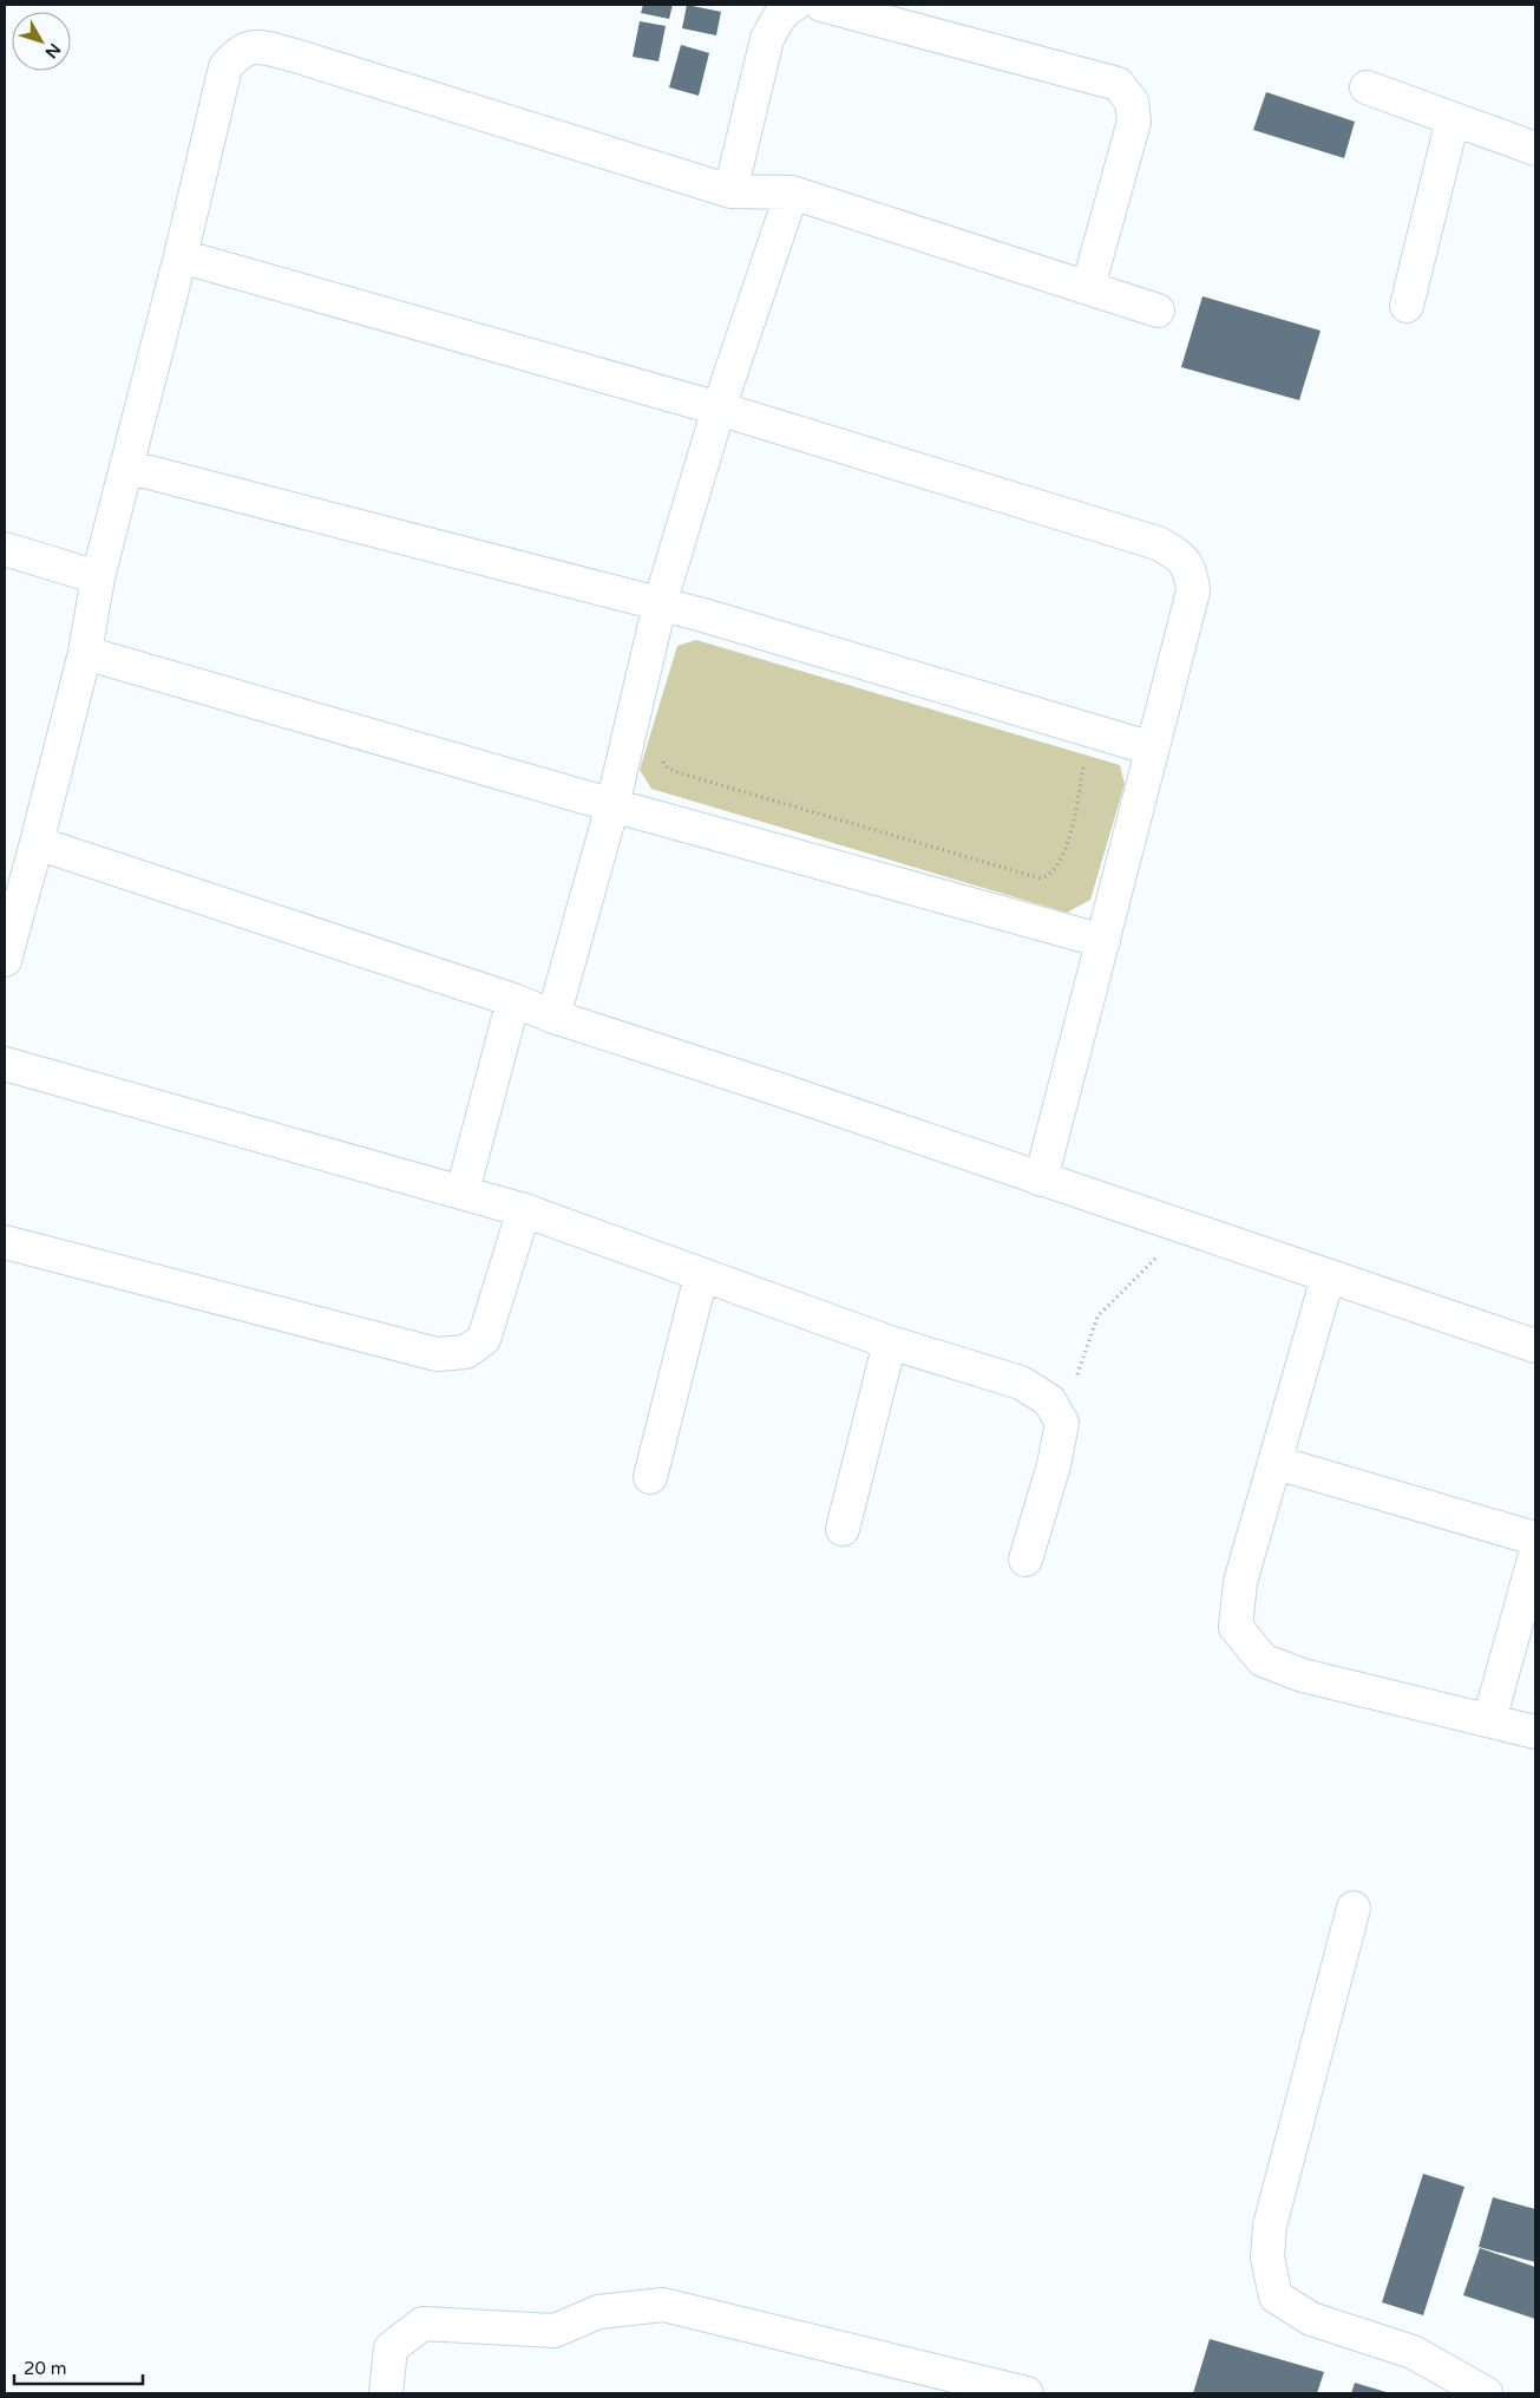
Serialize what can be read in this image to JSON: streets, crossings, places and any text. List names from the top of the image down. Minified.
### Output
{"scale_bar":"20 m","north":"bottom right"}
